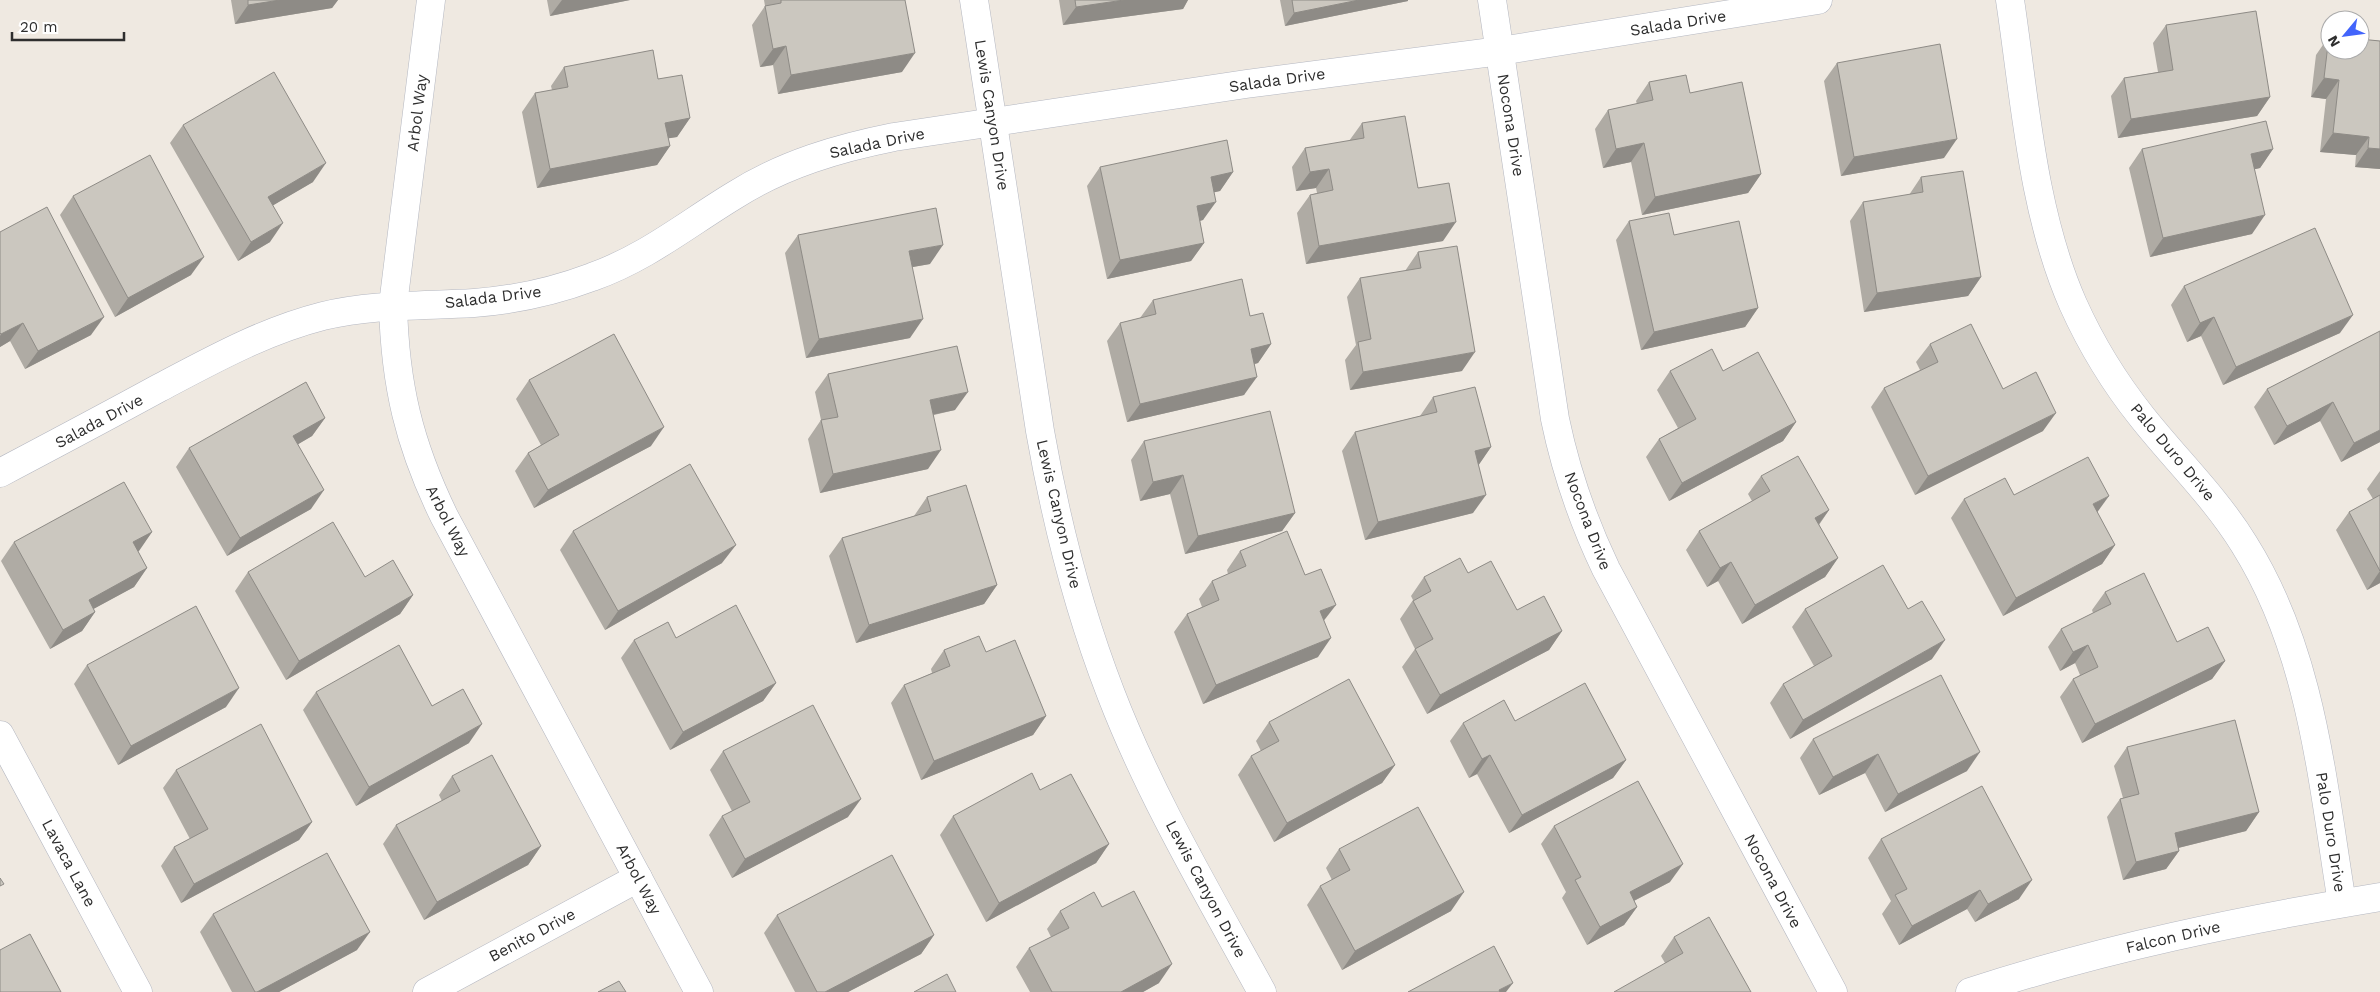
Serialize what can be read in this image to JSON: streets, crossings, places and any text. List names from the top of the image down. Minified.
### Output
{"streets":{"street":["Salada Drive","Arbol Way","Lewis Canyon Drive","Nocona Drive","Palo Duro Drive","Lavaca Lane","Benito Drive","Falcon Drive"]},"crossings":[["Salada Drive","Arbol Way"],["Salada Drive","Lewis Canyon Drive"],["Salada Drive","Nocona Drive"],["Arbol Way","Benito Drive"],["Palo Duro Drive","Falcon Drive"]],"scale_bar":"20 m","north":"bottom left"}
